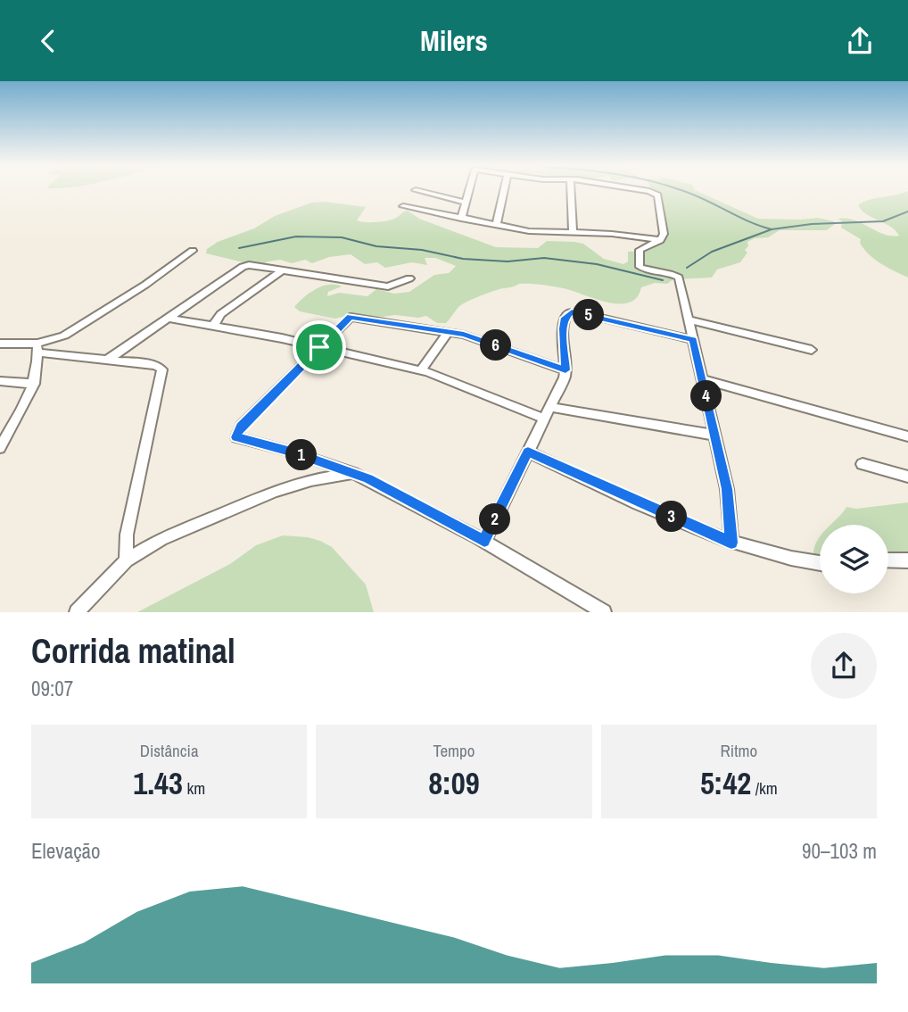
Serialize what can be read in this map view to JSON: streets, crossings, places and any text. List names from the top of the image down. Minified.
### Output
{"page":{"header":"Milers","pins":["5","6","4","1","3","2"],"heading":["Corrida matinal","09:07"],"stats":[["Distância","1.43 km"],["Tempo","8:09"],["Ritmo","5:42 /km"]],"chart":["Elevação","90–103 m"]}}
